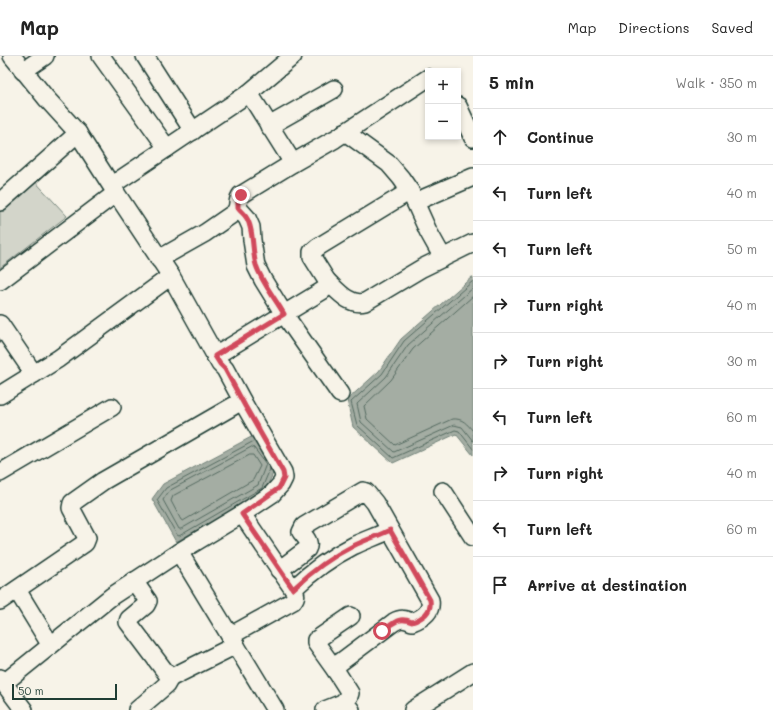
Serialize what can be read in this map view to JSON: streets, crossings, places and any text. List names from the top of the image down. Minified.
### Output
{"scale_bar":"50 m","page":{"header":"Map","nav":["Map","Directions","Saved"],"heading":["5 min","Walk · 350 m"],"map_buttons":["+","−"],"list":[["Continue","30 m"],["Turn left","40 m"],["Turn left","50 m"],["Turn right","40 m"],["Turn right","30 m"],["Turn left","60 m"],["Turn right","40 m"],["Turn left","60 m"],"Arrive at destination"],"scale":"50 m"}}
